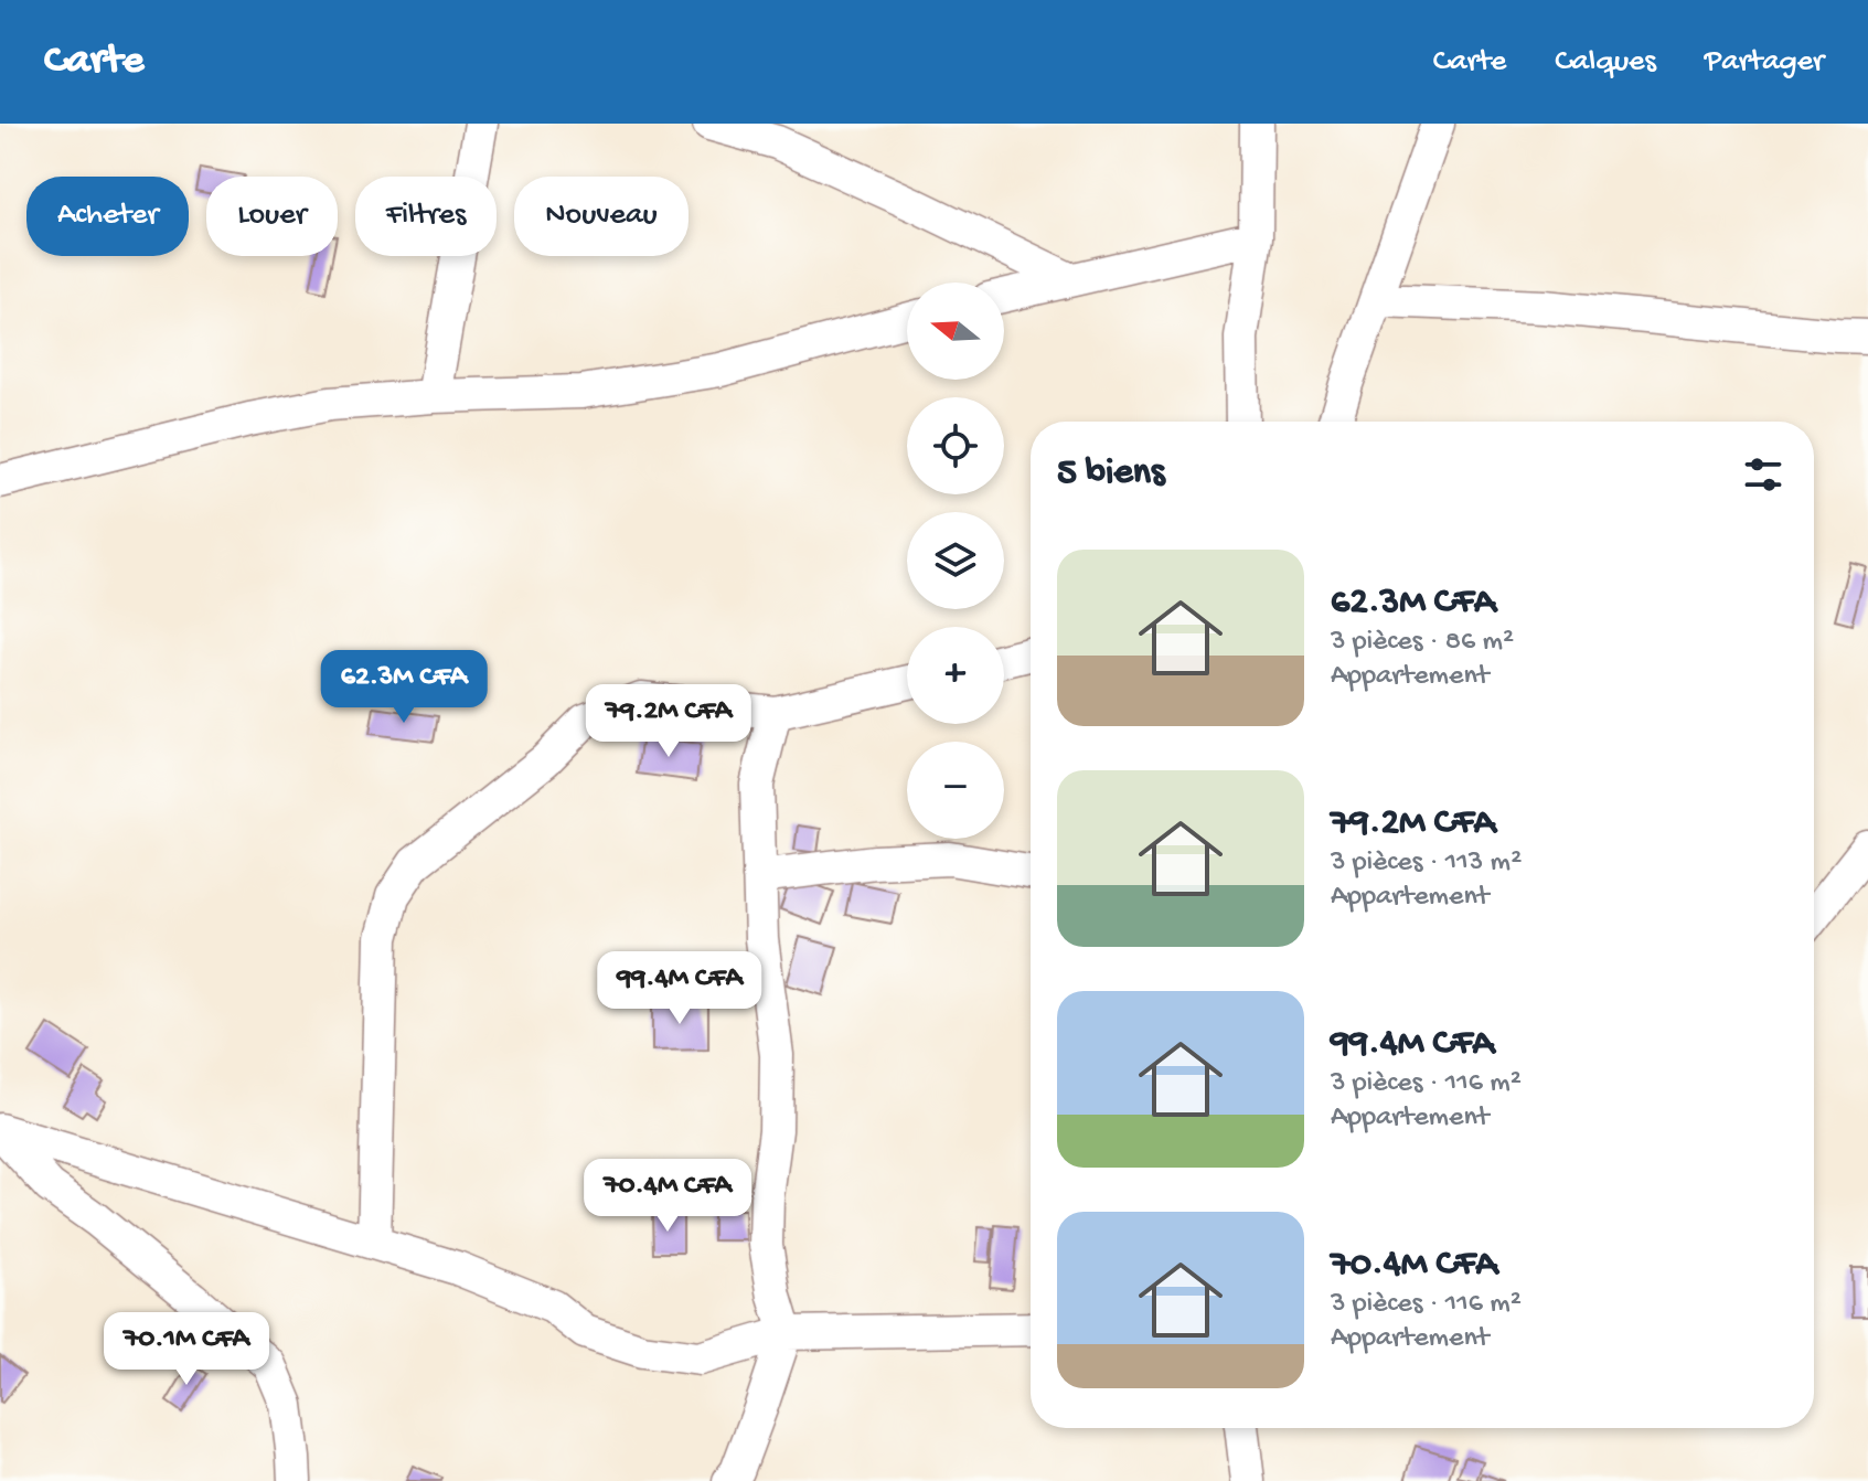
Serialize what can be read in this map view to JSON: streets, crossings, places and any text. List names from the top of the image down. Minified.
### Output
{"north":"left","page":{"header":"Carte","nav":["Carte","Calques","Partager"],"chip":["Acheter","Louer","Filtres","Nouveau"],"map_buttons":["+","−"],"heading":"5 biens","list":[{"name":"62.3M CFA","note":"3 pièces · 86 m² · Appartement"},{"name":"79.2M CFA","note":"3 pièces · 113 m² · Appartement"},{"name":"99.4M CFA","note":"3 pièces · 116 m² · Appartement"},{"name":"70.4M CFA","note":"3 pièces · 116 m² · Appartement"}],"price":["62.3M CFA","79.2M CFA","99.4M CFA","70.4M CFA","70.1M CFA"]}}
